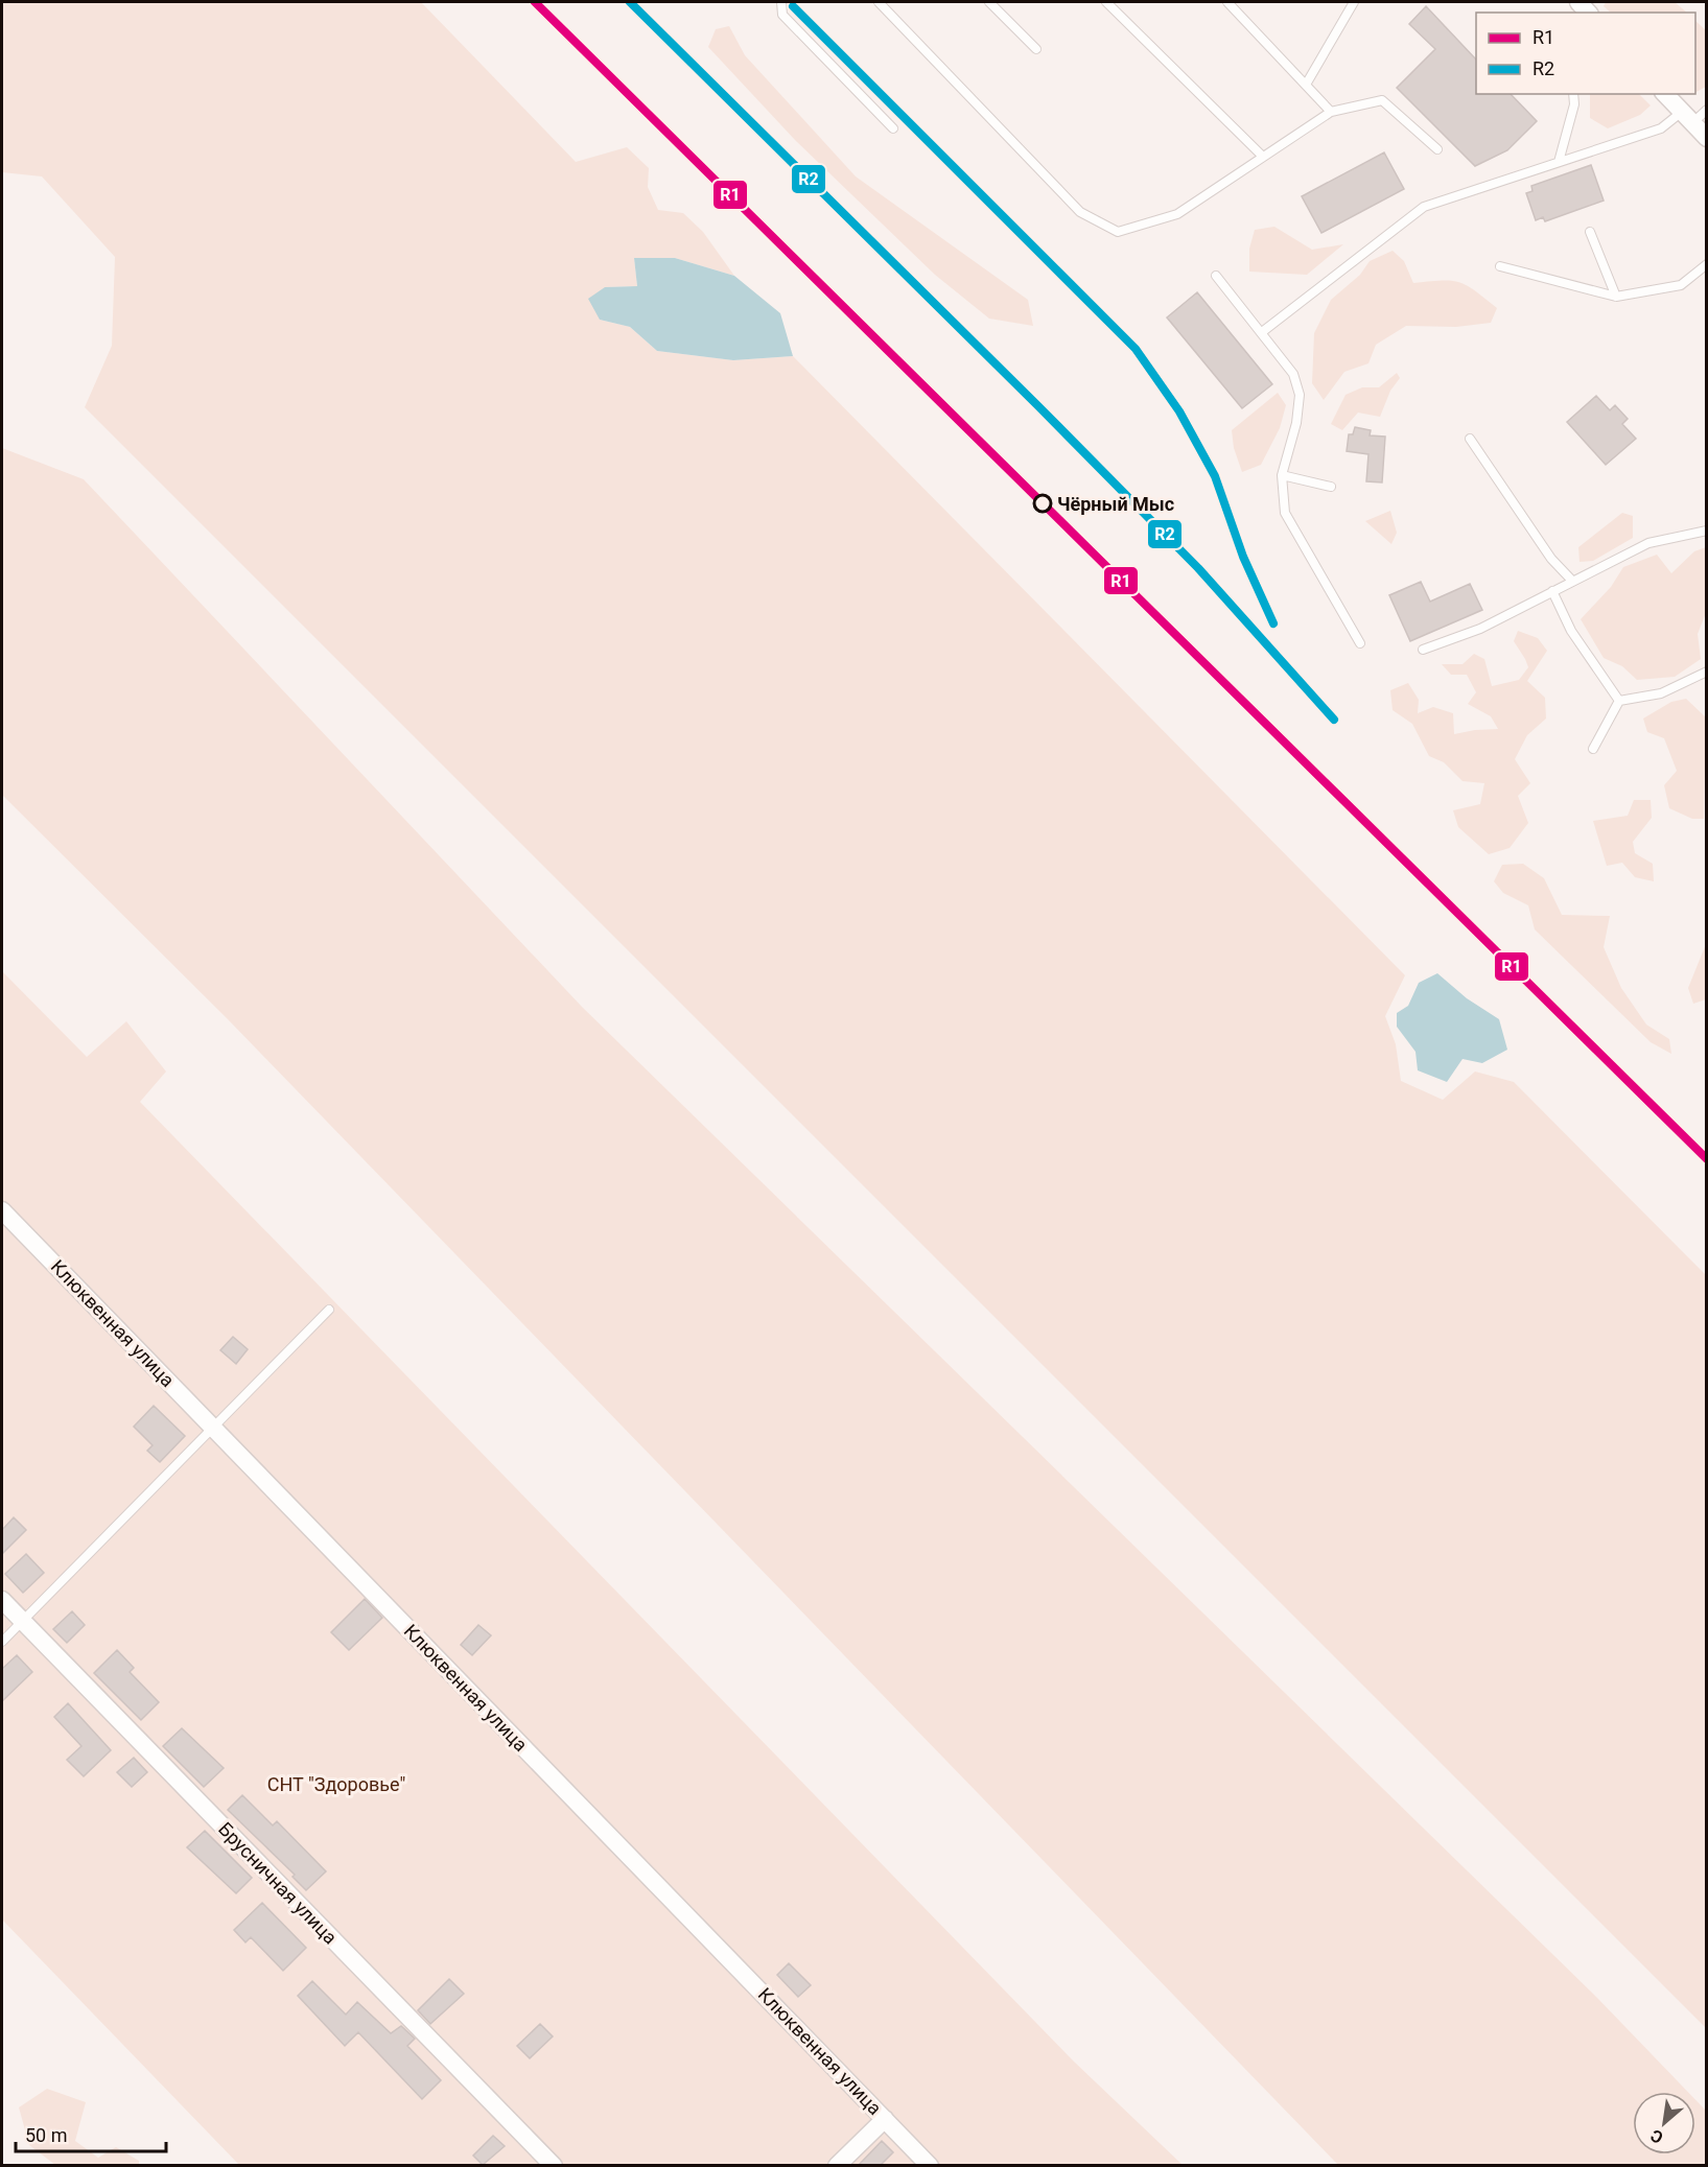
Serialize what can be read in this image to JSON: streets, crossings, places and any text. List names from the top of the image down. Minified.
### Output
{"streets":{"street":["Клюквенная улица","Брусничная улица"]},"parks":["СНТ \"Здоровье\""],"places":["Чёрный Мыс"],"lines":["transit line R1","transit line R2"],"legend":["R1","R2"],"scale_bar":"50 m","north":"bottom left"}
